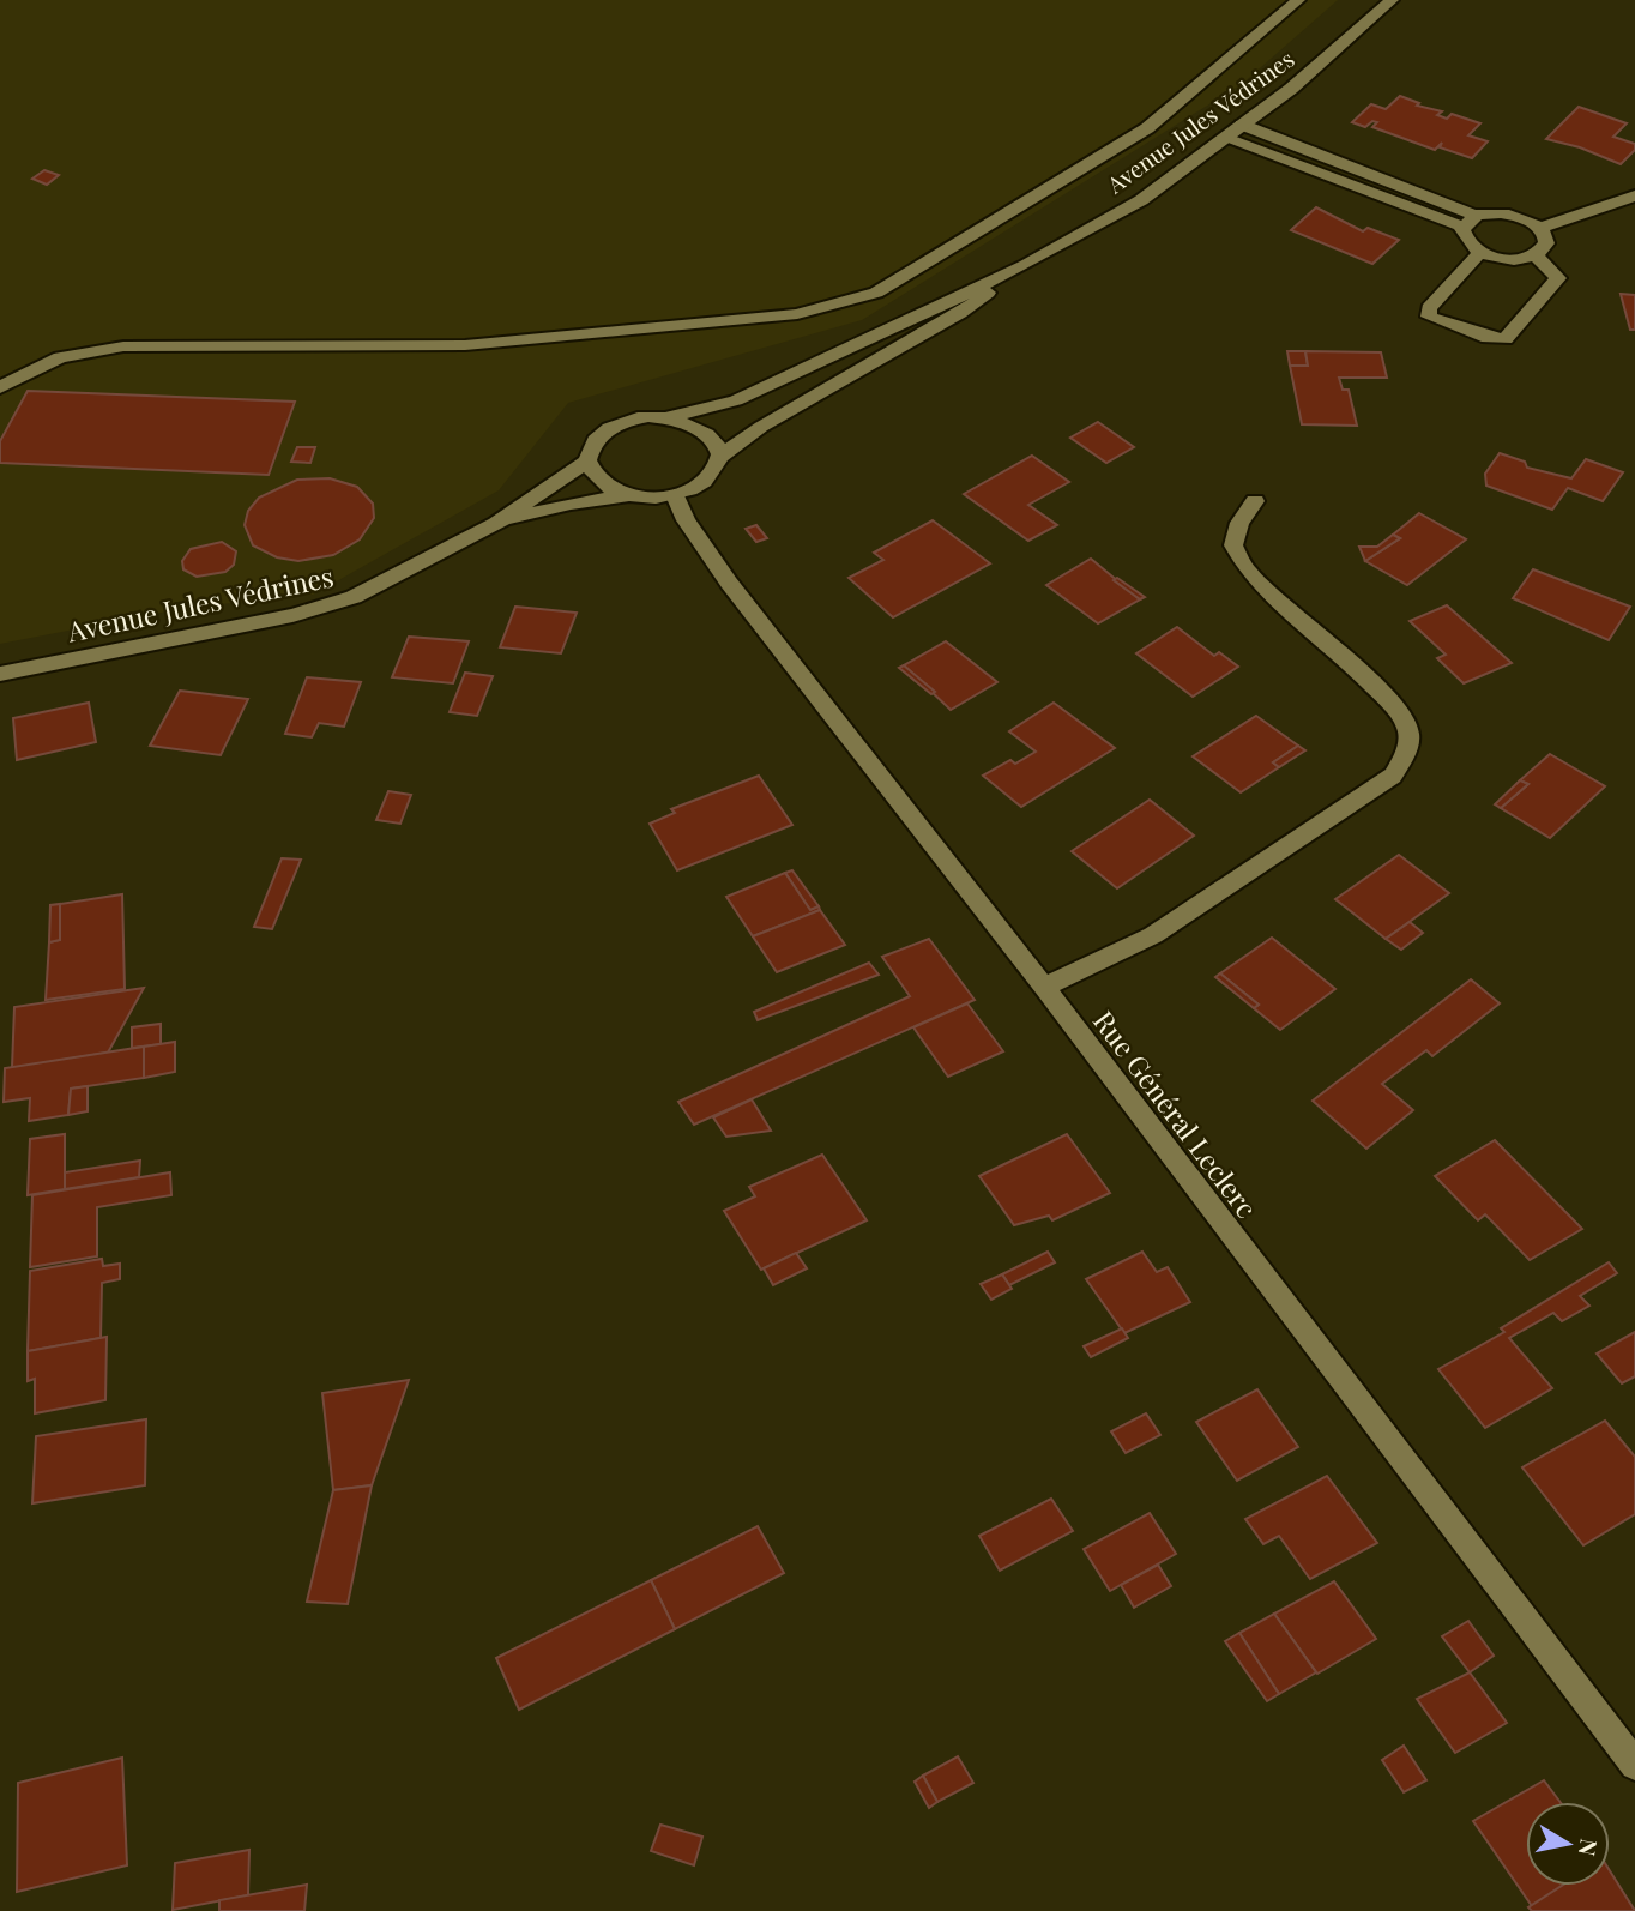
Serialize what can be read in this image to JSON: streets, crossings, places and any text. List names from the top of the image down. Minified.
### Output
{"streets":{"main road":["Avenue Jules Védrines"],"street":["Rue Général Leclerc"]},"crossings":[["Avenue Jules Védrines","Rue Général Leclerc"]],"north":"right"}
